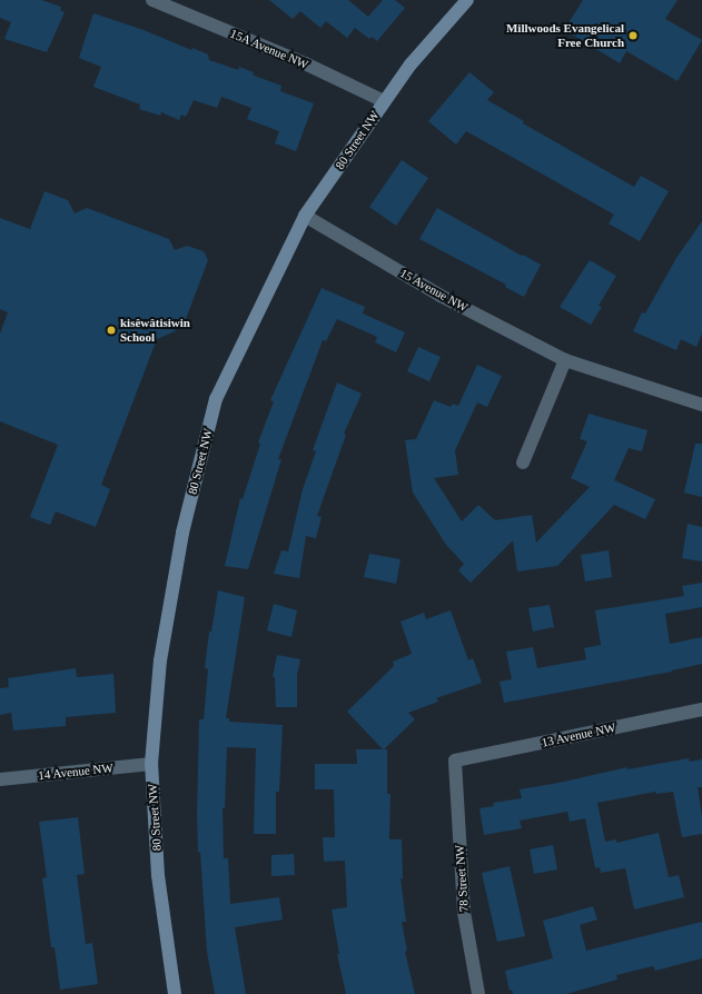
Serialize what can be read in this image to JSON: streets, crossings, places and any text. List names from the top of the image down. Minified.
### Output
{"streets":{"street":["15A Avenue NW","80 Street NW","15 Avenue NW","13 Avenue NW","14 Avenue NW","78 Street NW"]},"crossings":[["15A Avenue NW","80 Street NW"],["80 Street NW","15 Avenue NW"],["80 Street NW","14 Avenue NW"],["13 Avenue NW","78 Street NW"]],"places":["Millwoods Evangelical Free Church","kisêwâtisiwin School"]}
